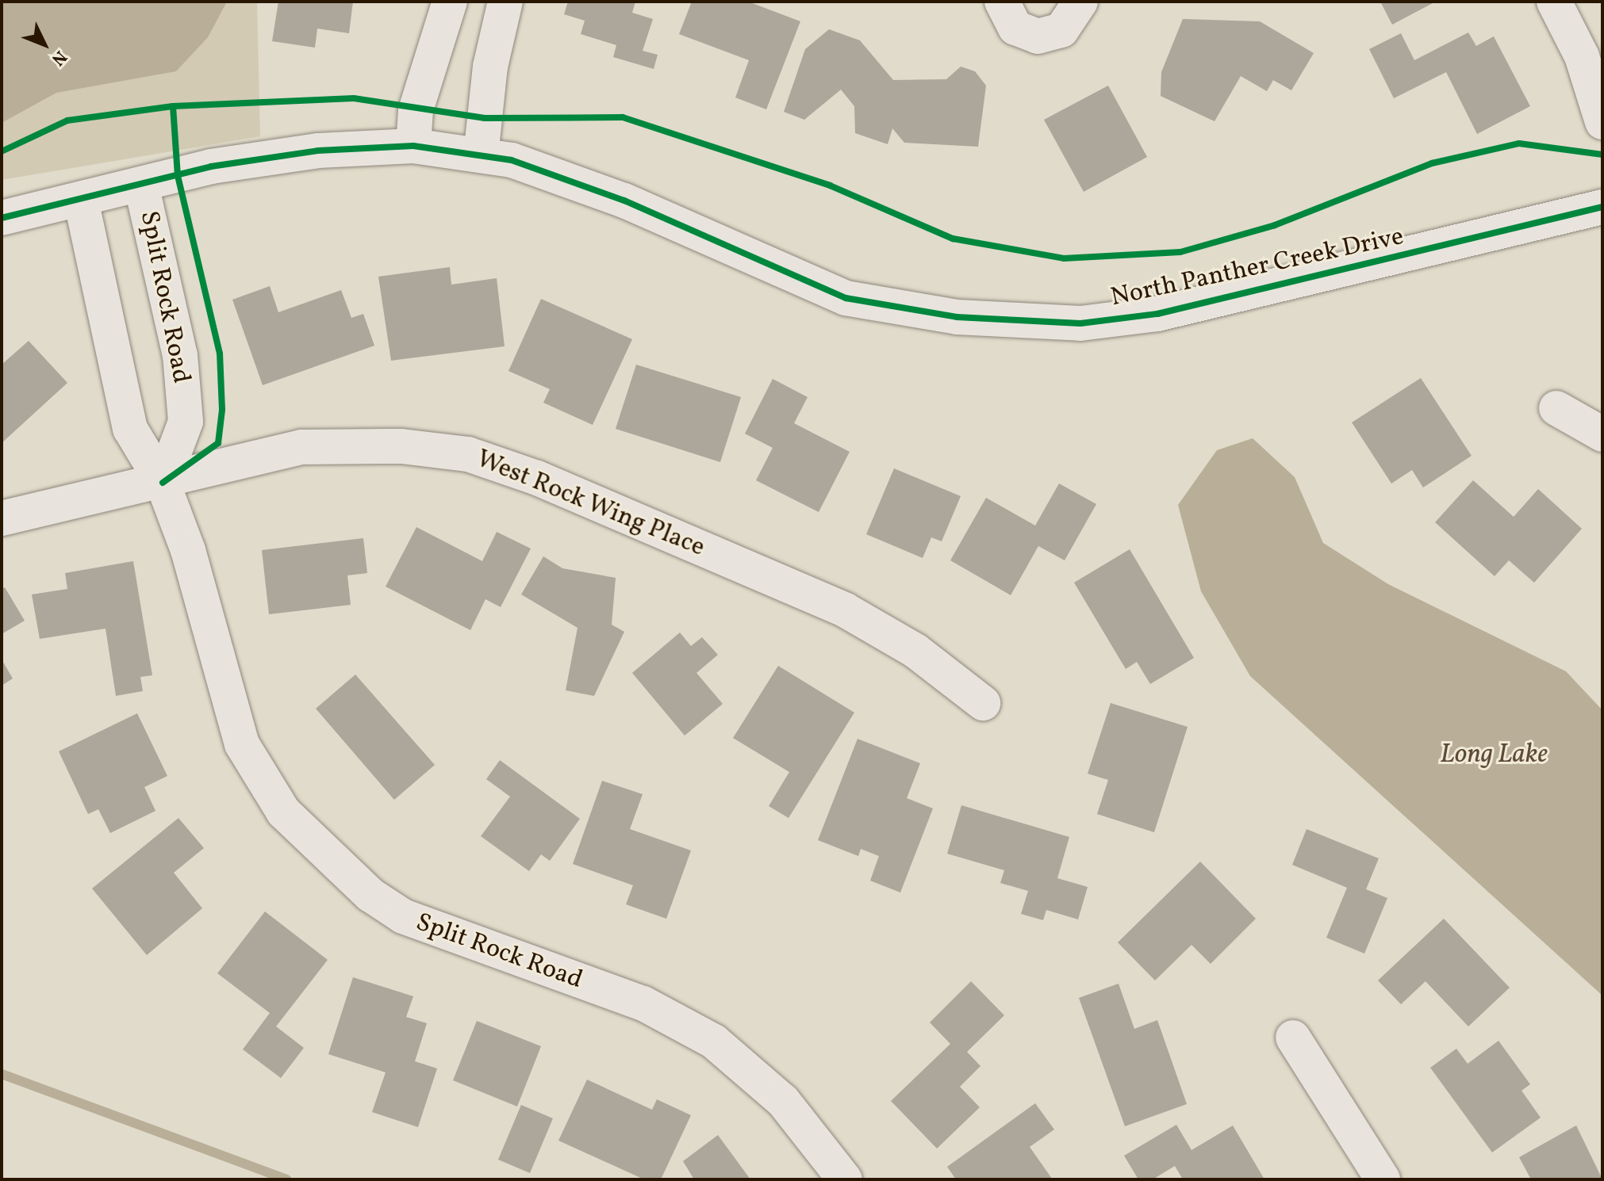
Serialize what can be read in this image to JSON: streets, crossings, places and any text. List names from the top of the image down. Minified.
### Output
{"streets":{"street":["North Panther Creek Drive","Split Rock Road","West Rock Wing Place"]},"crossings":[["North Panther Creek Drive","Split Rock Road"],["Split Rock Road","West Rock Wing Place"]],"water":["Long Lake"],"north":"bottom right"}
